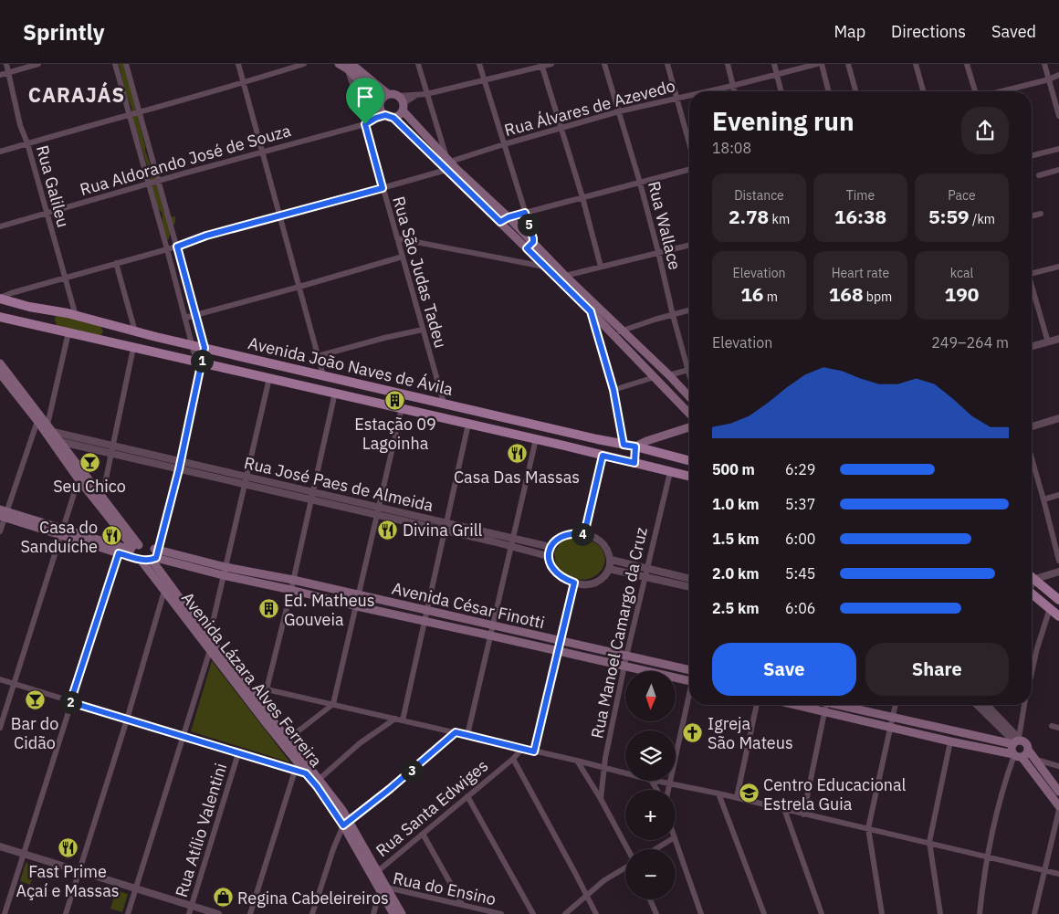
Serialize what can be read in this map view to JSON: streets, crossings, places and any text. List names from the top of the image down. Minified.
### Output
{"streets":{"main road":["Avenida João Naves de Ávila","Avenida César Finotti","Avenida Lázara Alves Ferreira"],"street":["Rua Álvares de Azevedo","Rua Aldorando José de Souza","Rua Galileu","Rua Wallace","Rua São Judas Tadeu","Rua José Paes de Almeida","Rua Manoel Camargo da Cruz","Rua Santa Edwiges","Rua Atílio Valentini","Rua do Ensino"]},"crossings":[["Rua Álvares de Azevedo","Rua Galileu"],["Rua Álvares de Azevedo","Rua Wallace"],["Rua Álvares de Azevedo","Rua São Judas Tadeu"],["Rua Álvares de Azevedo","Avenida João Naves de Ávila"],["Rua Aldorando José de Souza","Rua Galileu"],["Rua Aldorando José de Souza","Rua São Judas Tadeu"],["Rua Galileu","Avenida João Naves de Ávila"],["Rua São Judas Tadeu","Avenida João Naves de Ávila"],["Avenida João Naves de Ávila","Rua Manoel Camargo da Cruz"],["Avenida César Finotti","Rua Manoel Camargo da Cruz"],["Avenida César Finotti","Avenida Lázara Alves Ferreira"],["Avenida Lázara Alves Ferreira","Rua Santa Edwiges"],["Avenida Lázara Alves Ferreira","Rua do Ensino"]],"districts":["CARAJÁS"],"places":{"building":["Estação 09 Lagoinha","Ed. Matheus Gouveia"],"restaurant":["Casa Das Massas","Divina Grill","Casa do Sanduíche","Fast Prime Açaí e Massas"],"bar":["Seu Chico","Bar do Cidão"],"church":["Igreja São Mateus"],"school or university":["Centro Educacional Estrela Guia"],"shop":["Regina Cabeleireiros"]},"north":"bottom","page":{"header":"Sprintly","nav":["Map","Directions","Saved"],"heading":["Evening run","18:08"],"stats":[["Distance","2.78 km"],["Time","16:38"],["Pace","5:59 /km"],["Elevation","16 m"],["Heart rate","168 bpm"],["kcal","190"]],"pins":["5","1","4","2","3"],"chart":["Elevation","249–264 m"],"list":[{"name":"500 m","note":"6:29"},{"name":"1.0 km","note":"5:37"},{"name":"1.5 km","note":"6:00"},{"name":"2.0 km","note":"5:45"},{"name":"2.5 km","note":"6:06"}],"buttons":["Save","Share"],"map_buttons":["+","−"]}}
